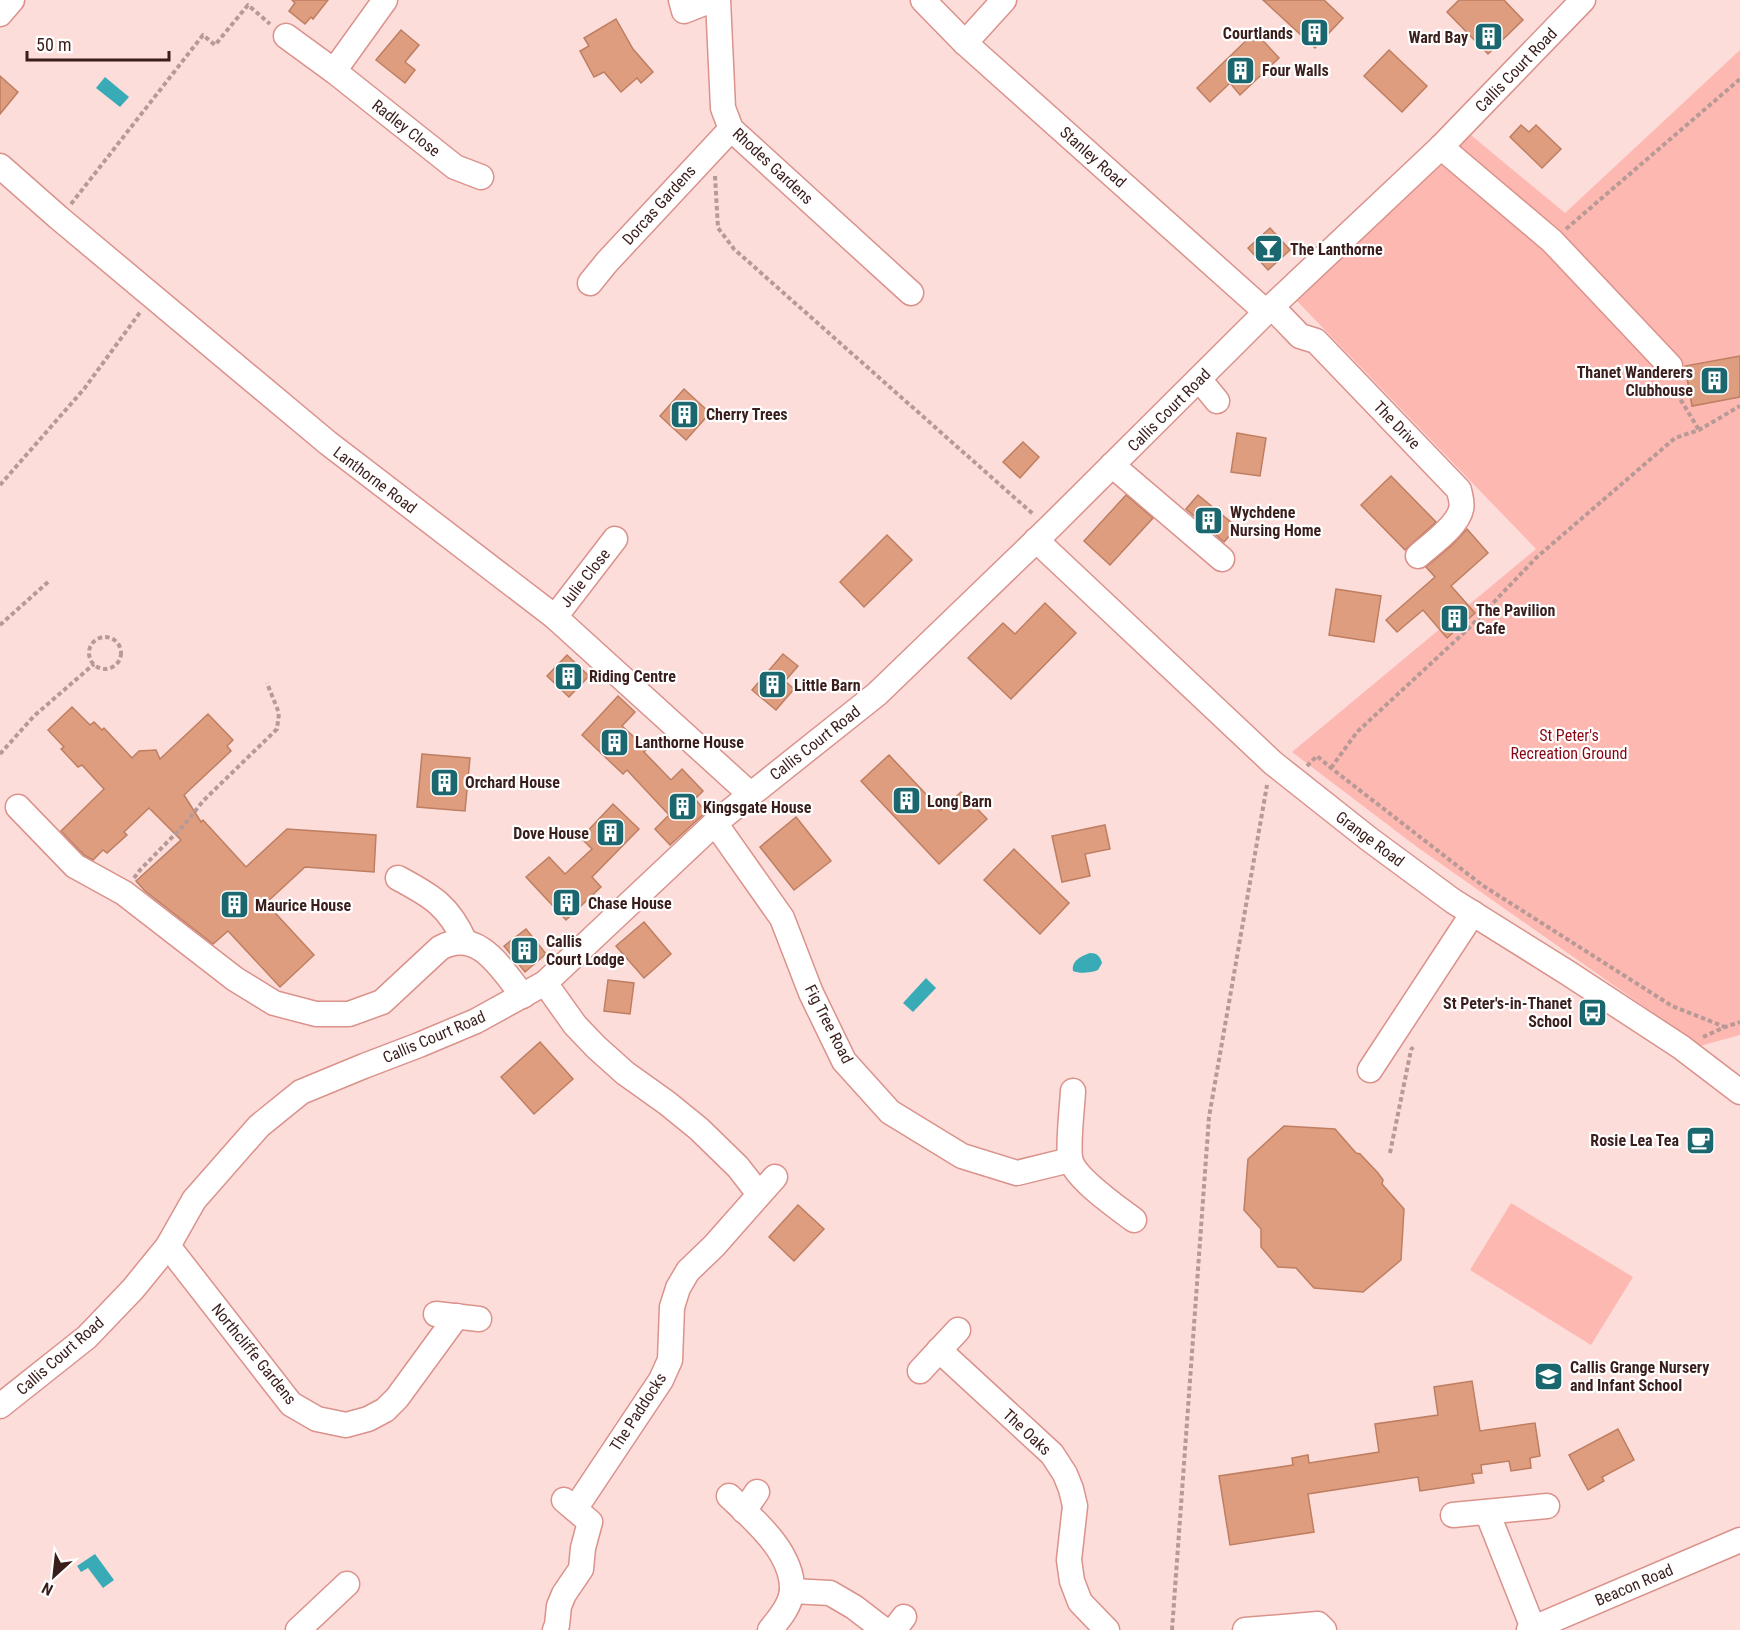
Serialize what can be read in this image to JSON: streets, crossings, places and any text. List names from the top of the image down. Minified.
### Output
{"streets":{"street":["Callis Court Road","Radley Close","Stanley Road","Rhodes Gardens","Dorcas Gardens","The Drive","Lanthorne Road","Julie Close","Grange Road","Fig Tree Road","Northcliffe Gardens","The Paddocks","The Oaks","Beacon Road"]},"crossings":[["Callis Court Road","Stanley Road"],["Callis Court Road","The Drive"],["Callis Court Road","Lanthorne Road"],["Callis Court Road","Grange Road"],["Callis Court Road","Fig Tree Road"],["Callis Court Road","Northcliffe Gardens"],["Callis Court Road","The Paddocks"],["Stanley Road","The Drive"],["Rhodes Gardens","Dorcas Gardens"],["Lanthorne Road","Julie Close"]],"parks":["St Peter's Recreation Ground"],"places":{"building":["Courtlands","Ward Bay","Four Walls","Thanet Wanderers Clubhouse","Cherry Trees","Wychdene Nursing Home","The Pavilion Cafe","Riding Centre","Little Barn","Lanthorne House","Orchard House","Long Barn","Kingsgate House","Dove House","Chase House","Maurice House","Callis Court Lodge"],"bar":["The Lanthorne"],"bus stop":["St Peter's-in-Thanet School"],"cafe":["Rosie Lea Tea"],"school or university":["Callis Grange Nursery and Infant School"]},"scale_bar":"50 m","north":"bottom left"}
